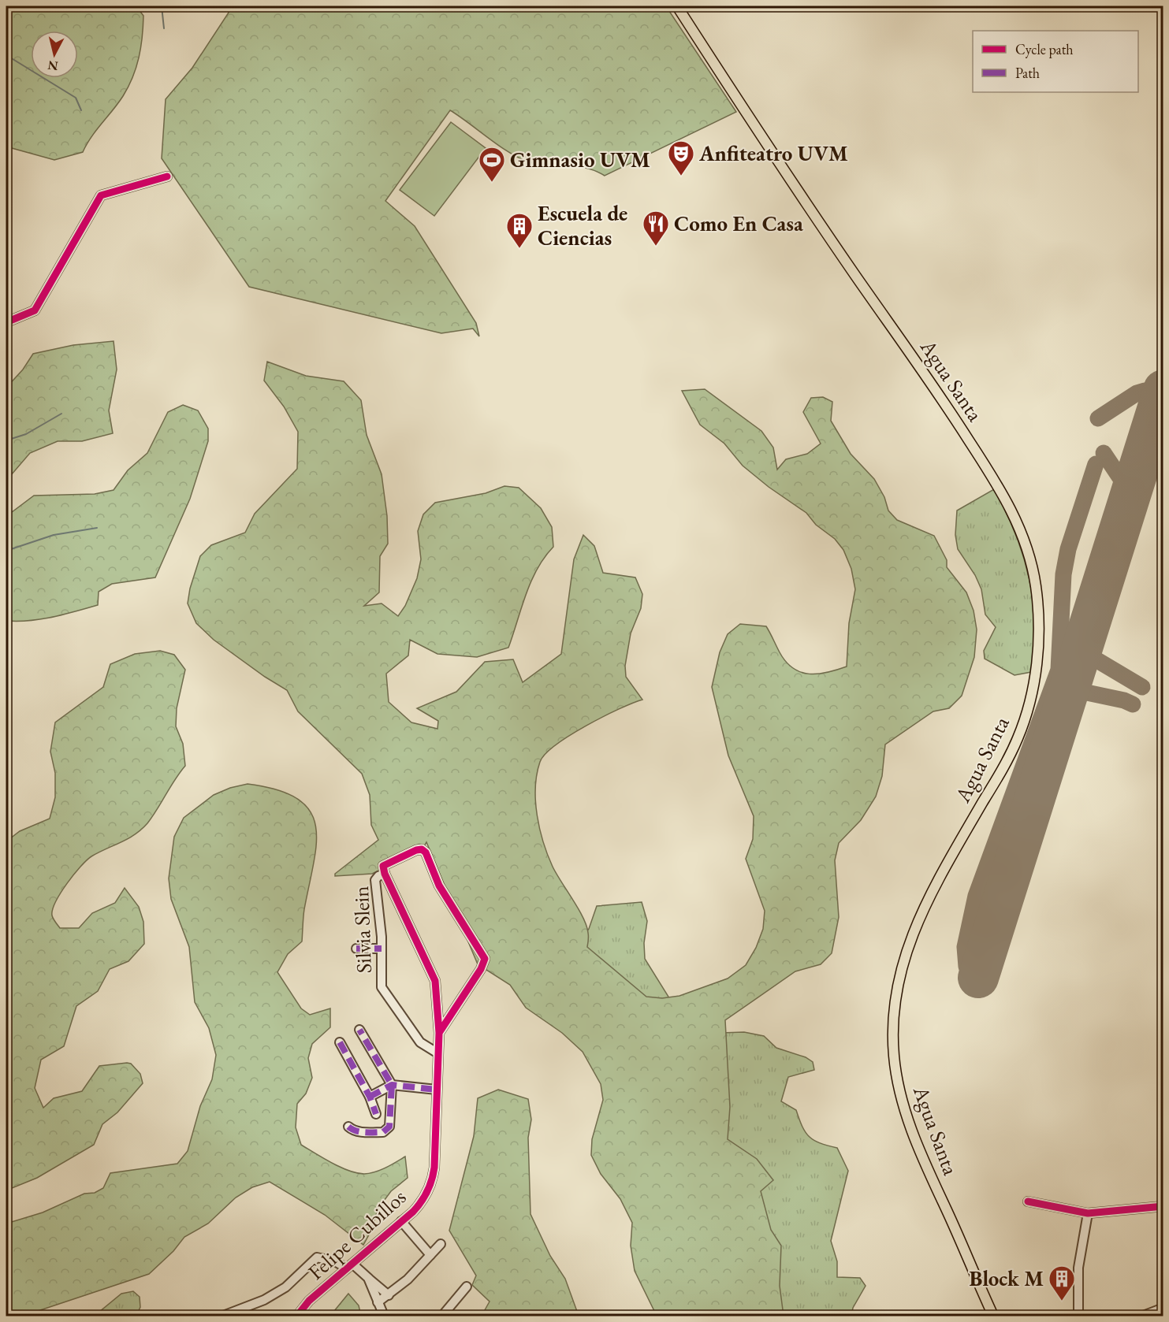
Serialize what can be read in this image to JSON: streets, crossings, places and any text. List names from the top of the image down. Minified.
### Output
{"streets":{"main road":["Agua Santa"],"street":["Silvia Slein","Felipe Cubillos"]},"crossings":[["Silvia Slein","Felipe Cubillos"]],"places":{"theatre":["Anfiteatro UVM"],"sports":["Gimnasio UVM"],"restaurant":["Como En Casa"],"building":["Escuela de Ciencias","Block M"]},"legend":["Cycle path","Path"],"north":"bottom"}
